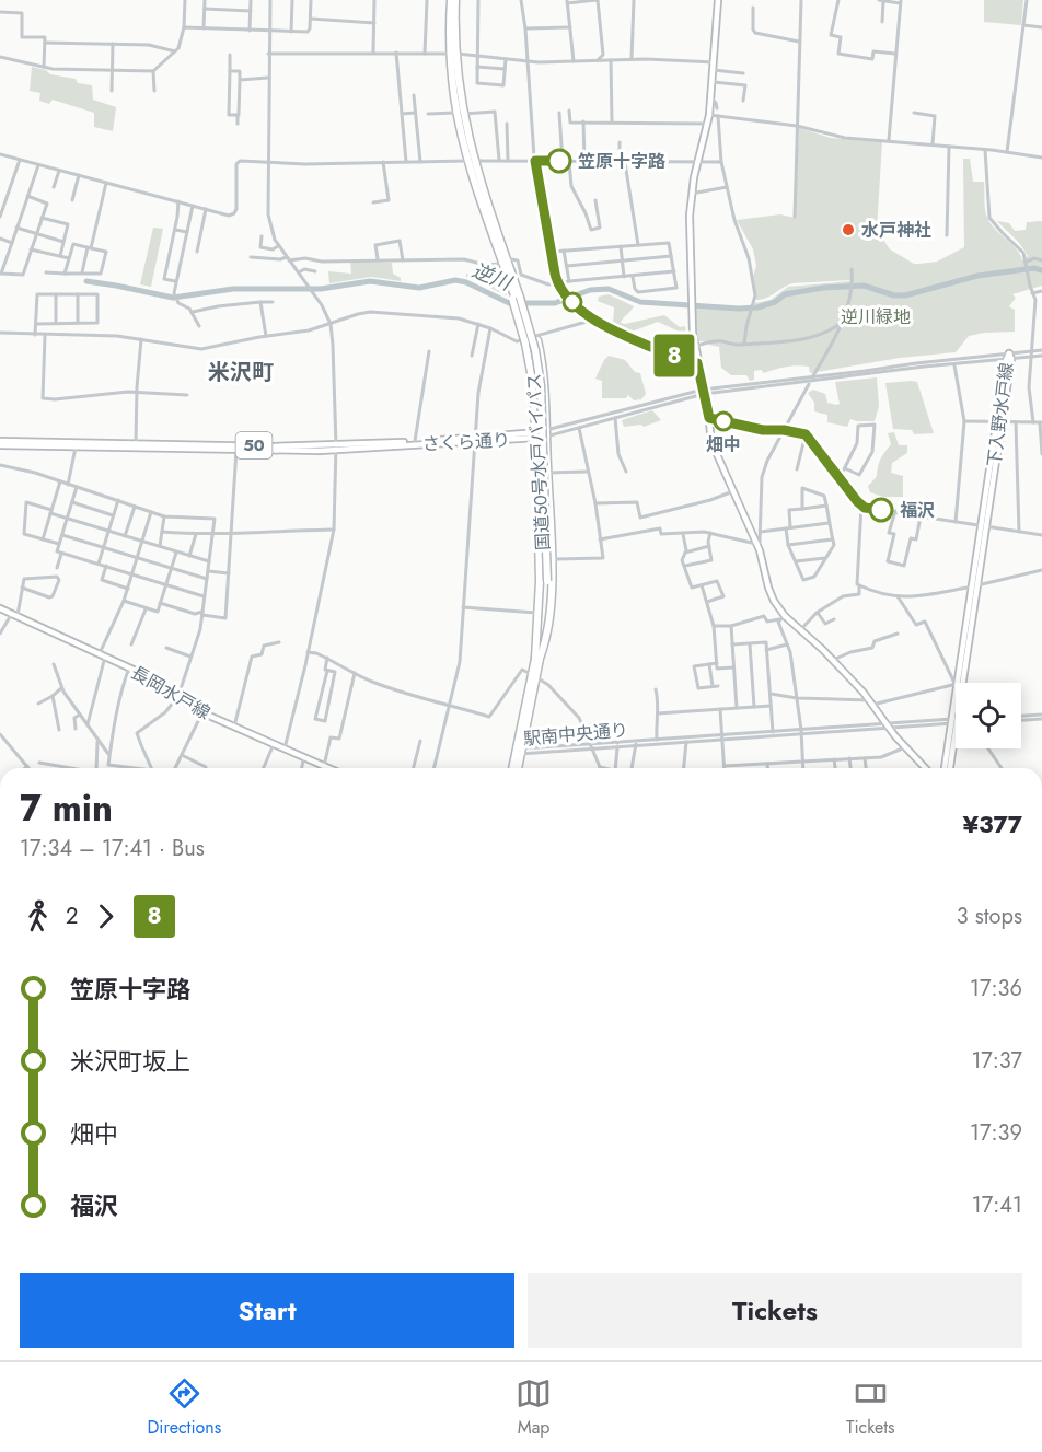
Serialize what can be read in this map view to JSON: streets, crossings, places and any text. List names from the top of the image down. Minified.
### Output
{"streets":{"highway":["国道50号水戸バイパス"],"main road":["下入野水戸線","さくら通り","50","長岡水戸線"],"street":["駅南中央通り"]},"crossings":[["下入野水戸線","さくら通り"],["下入野水戸線","駅南中央通り"],["国道50号水戸バイパス","駅南中央通り"]],"districts":["米沢町"],"water":["逆川"],"parks":["逆川緑地"],"places":["笠原十字路","水戸神社","畑中","福沢"],"lines":["bus line 8"],"page":{"on_map":"8","heading":["7 min","17:34 – 17:41 · Bus","¥377"],"legs":["2","8","3 stops"],"list":[{"name":"笠原十字路","value":"17:36"},{"name":"米沢町坂上","value":"17:37"},{"name":"畑中","value":"17:39"},{"name":"福沢","value":"17:41"}],"buttons":["Start","Tickets"],"tabs":["Directions","Map","Tickets"]}}
